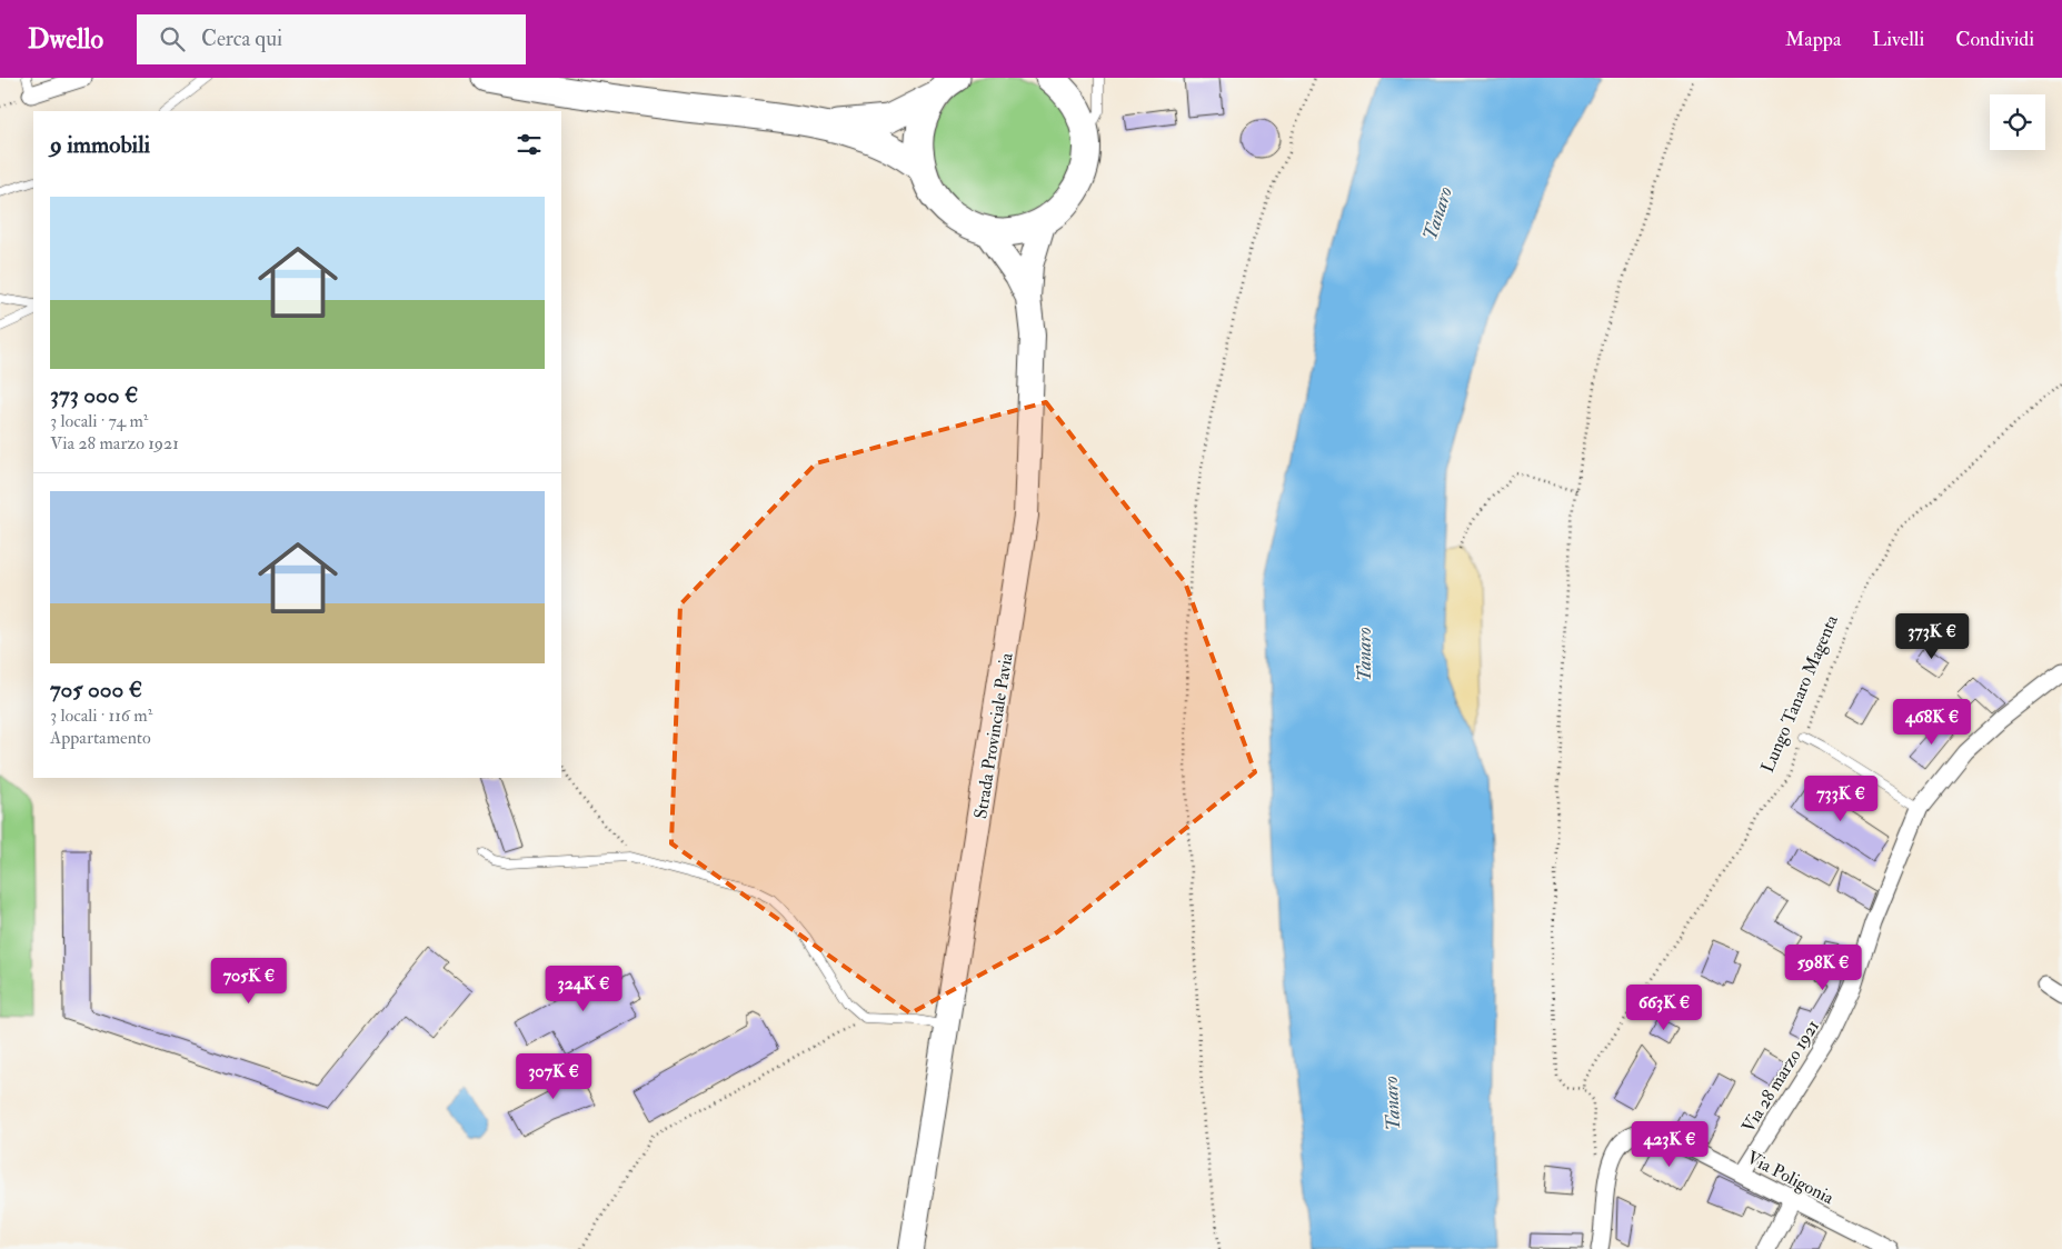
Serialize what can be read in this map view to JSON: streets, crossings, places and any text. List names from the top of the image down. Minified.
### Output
{"streets":{"main road":["Strada Provinciale Pavia"],"street":["Via 28 marzo 1921","Via Poligonia"],"path":["Lungo Tanaro Magenta"]},"crossings":[["Via 28 marzo 1921","Via Poligonia"]],"water":["Tanaro"],"page":{"header":"Dwello","search":"Cerca qui","nav":["Mappa","Livelli","Condividi"],"heading":"9 immobili","list":[{"name":"373 000 €","note":"3 locali · 74 m² · Via 28 marzo 1921"},{"name":"705 000 €","note":"3 locali · 116 m² · Appartamento"}],"price":["373K €","468K €","733K €","598K €","705K €","324K €","663K €","307K €","423K €"]}}
